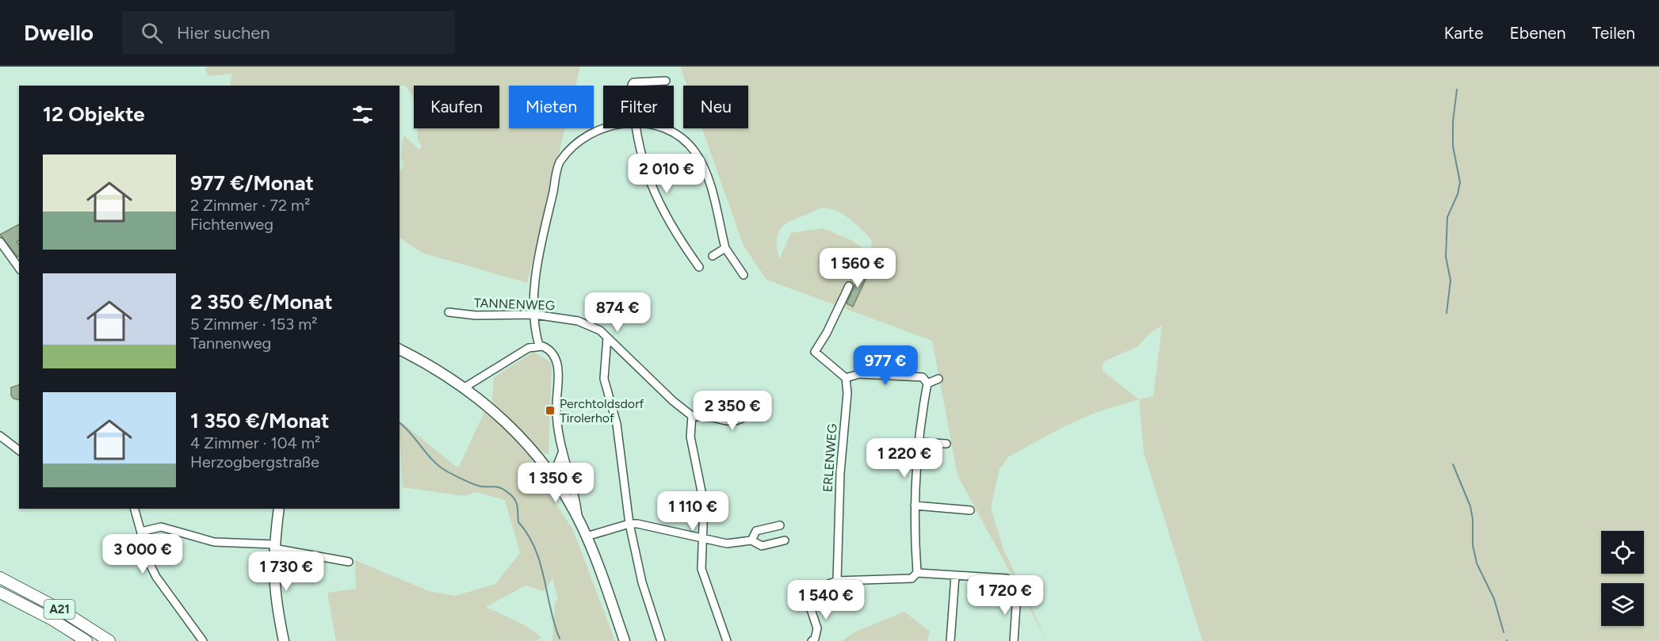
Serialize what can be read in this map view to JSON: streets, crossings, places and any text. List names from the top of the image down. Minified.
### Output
{"streets":{"highway":["A21"],"street":["TANNENWEG","ERLENWEG"]},"places":{"transit":["Perchtoldsdorf Tirolerhof"]},"page":{"header":"Dwello","search":"Hier suchen","nav":["Karte","Ebenen","Teilen"],"chip":["Kaufen","Mieten","Filter","Neu"],"heading":"12 Objekte","list":[{"name":"977 €/Monat","note":"2 Zimmer · 72 m² · Fichtenweg"},{"name":"2 350 €/Monat","note":"5 Zimmer · 153 m² · Tannenweg"},{"name":"1 350 €/Monat","note":"4 Zimmer · 104 m² · Herzogbergstraße"}],"price":["2 010 €","1 560 €","874 €","977 €","2 350 €","1 220 €","1 350 €","1 110 €","3 000 €","1 730 €","1 720 €","1 540 €"]}}
